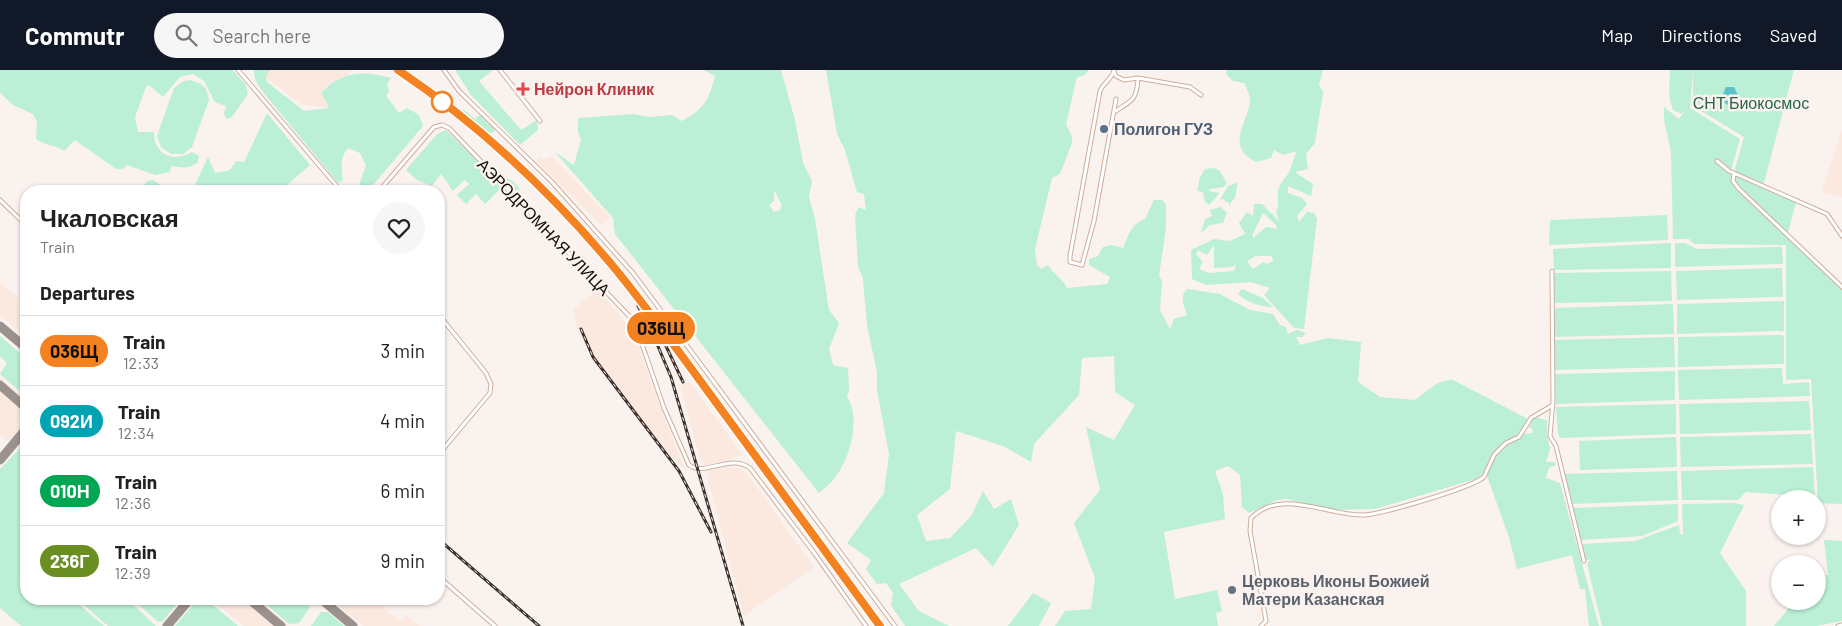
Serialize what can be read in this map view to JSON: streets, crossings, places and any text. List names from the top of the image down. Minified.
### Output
{"streets":{"street":["АЭРОДРОМНАЯ УЛИЦА"]},"parks":["СНТ Биокосмос"],"places":{"health":["Нейрон Клиник"],"other":["Полигон ГУЗ","Церковь Иконы Божией Матери Казанская"]},"page":{"header":"Commutr","search":"Search here","nav":["Map","Directions","Saved"],"on_map":"036Щ","heading":[["Чкаловская","Train"],"Departures"],"list":[{"mark":"036Щ","name":"Train","note":"12:33","value":"3 min"},{"mark":"092И","name":"Train","note":"12:34","value":"4 min"},{"mark":"010Н","name":"Train","note":"12:36","value":"6 min"},{"mark":"236Г","name":"Train","note":"12:39","value":"9 min"}],"map_buttons":["+","−"]}}
